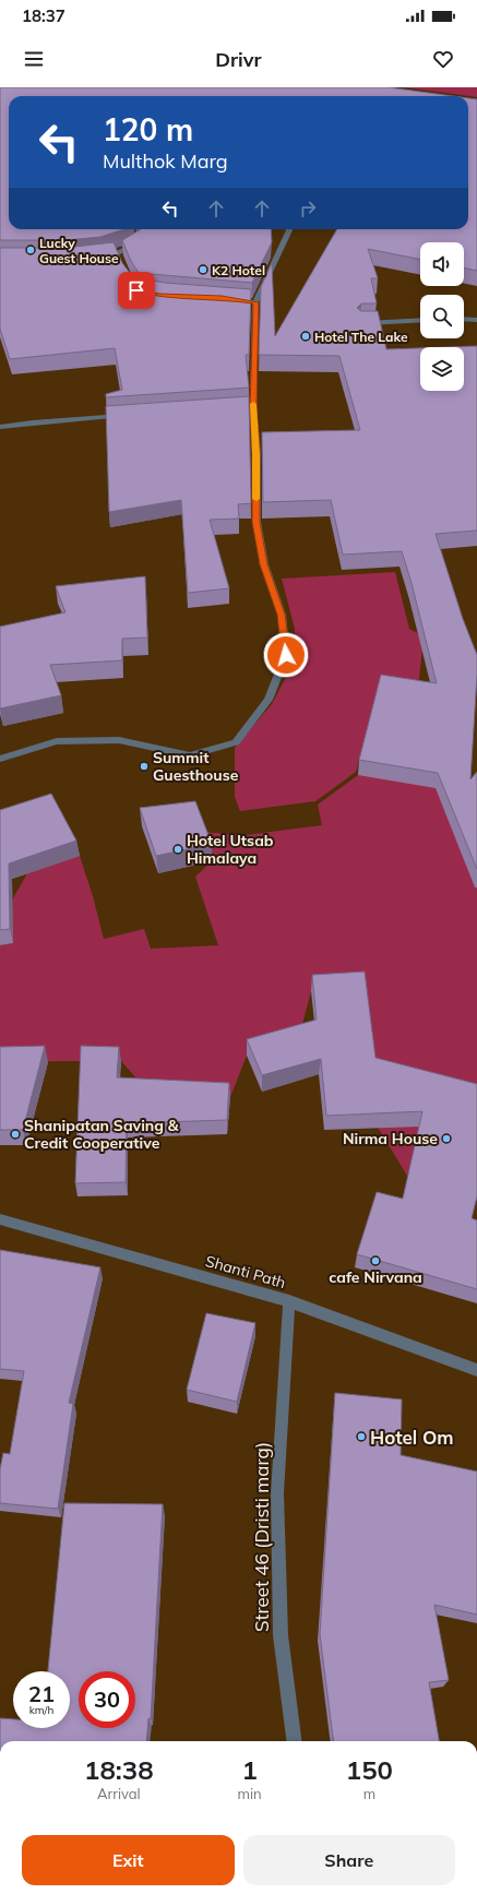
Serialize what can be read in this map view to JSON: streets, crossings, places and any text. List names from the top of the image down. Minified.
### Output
{"streets":{"street":["Shanti Path","Street 46 (Dristi marg)"]},"crossings":[["Shanti Path","Street 46 (Dristi marg)"]],"places":["Lucky Guest House","K2 Hotel","Hotel The Lake","Summit Guesthouse","Hotel Utsab Himalaya","Shanipatan Saving & Credit Cooperative","Nirma House","cafe Nirvana","Hotel Om"],"page":{"status":"18:37","header":"Drivr","turn":["120 m","Multhok Marg"],"speed":"21 km/h","limit":"30","eta":["18:38","Arrival","1","min","150","m"],"buttons":["Exit","Share"]}}
